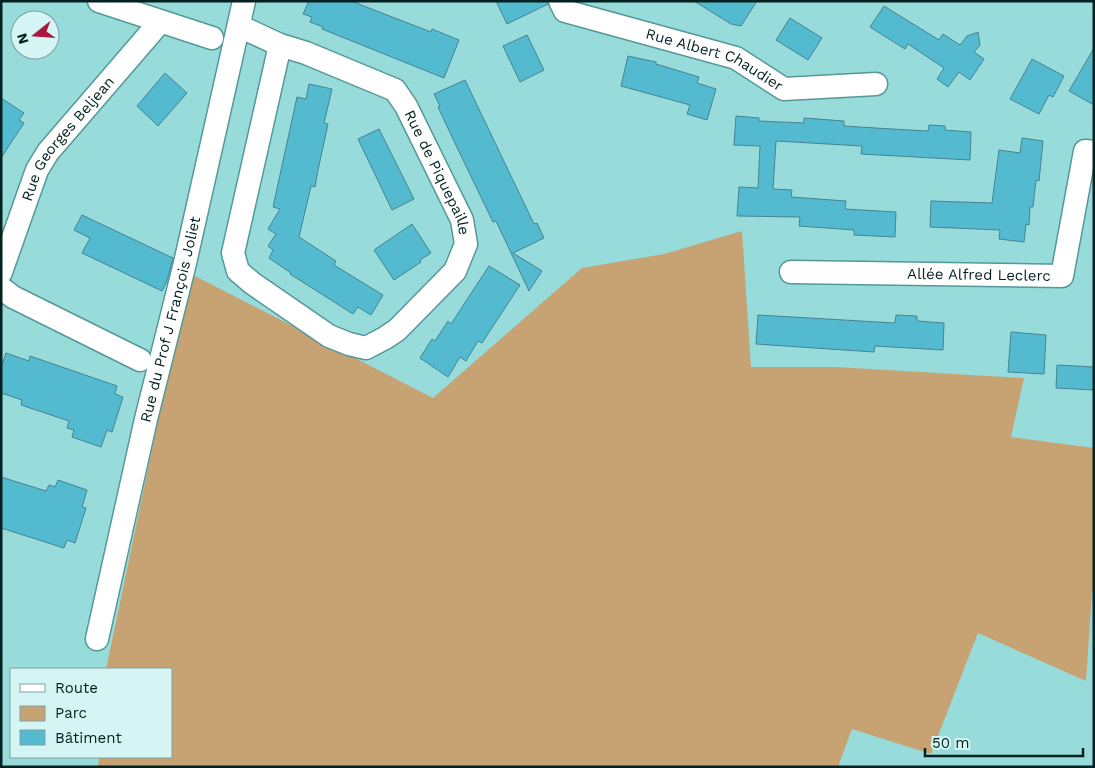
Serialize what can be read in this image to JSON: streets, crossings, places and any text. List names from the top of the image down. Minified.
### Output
{"streets":{"street":["Rue Albert Chaudier","Rue Georges Beljean","Rue de Piquepaille","Allée Alfred Leclerc","Rue du Prof J François Joliet"]},"crossings":[["Rue de Piquepaille","Rue du Prof J François Joliet"]],"legend":["Route","Parc","Bâtiment"],"scale_bar":"50 m","north":"left"}
